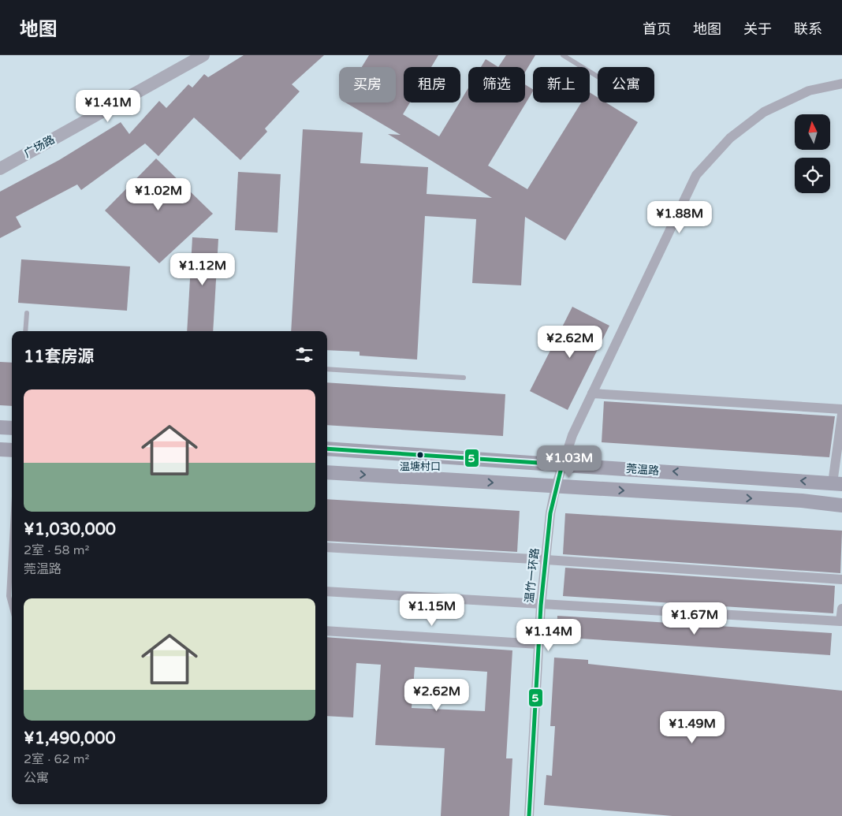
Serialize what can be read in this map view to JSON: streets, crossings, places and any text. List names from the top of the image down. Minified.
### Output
{"streets":{"main road":["莞温路"],"street":["广场路","温竹一环路"]},"crossings":[["莞温路","温竹一环路"]],"places":["温塘村口"],"lines":["transit line 5"],"north":"top","page":{"header":"地图","nav":["首页","地图","关于","联系"],"chip":["买房","租房","筛选","新上","公寓"],"price":["¥1.41M","¥1.02M","¥1.88M","¥1.12M","¥2.62M","¥1.03M","¥1.15M","¥1.67M","¥1.14M","¥2.62M","¥1.49M"],"heading":"11套房源","list":[{"name":"¥1,030,000","note":"2室 · 58 m² · 莞温路"},{"name":"¥1,490,000","note":"2室 · 62 m² · 公寓"}]}}
